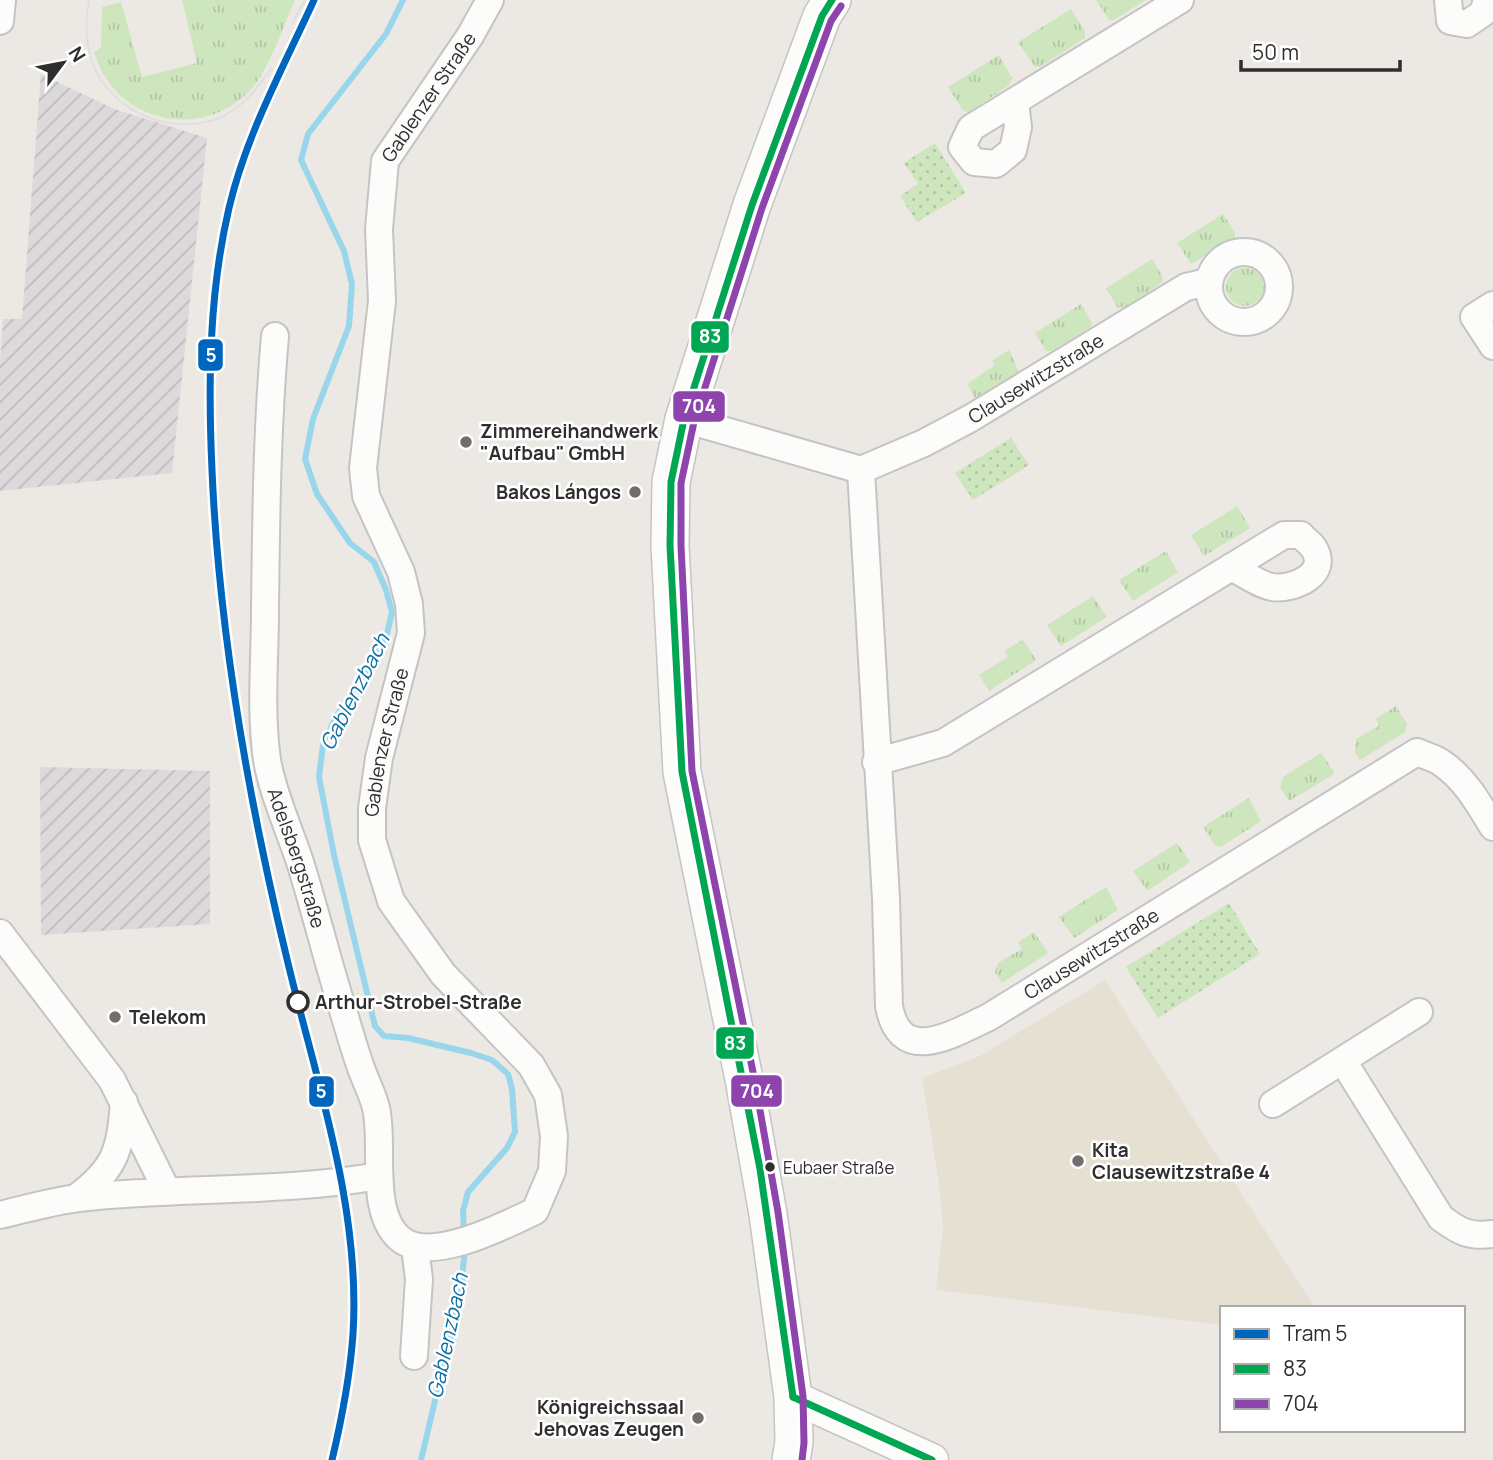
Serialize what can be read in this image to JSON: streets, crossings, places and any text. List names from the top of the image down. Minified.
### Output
{"streets":{"street":["Gablenzer Straße","Clausewitzstraße","Adelsbergstraße"]},"crossings":[["Gablenzer Straße","Adelsbergstraße"]],"water":["Gablenzbach"],"places":["Zimmereihandwerk \"Aufbau\" GmbH","Bakos Lángos","Arthur-Strobel-Straße","Telekom","Kita Clausewitzstraße 4","Eubaer Straße","Königreichssaal Jehovas Zeugen"],"lines":["tram line 5","transit line 83","transit line 704"],"legend":["Tram 5","83","704"],"scale_bar":"50 m","north":"top right"}
